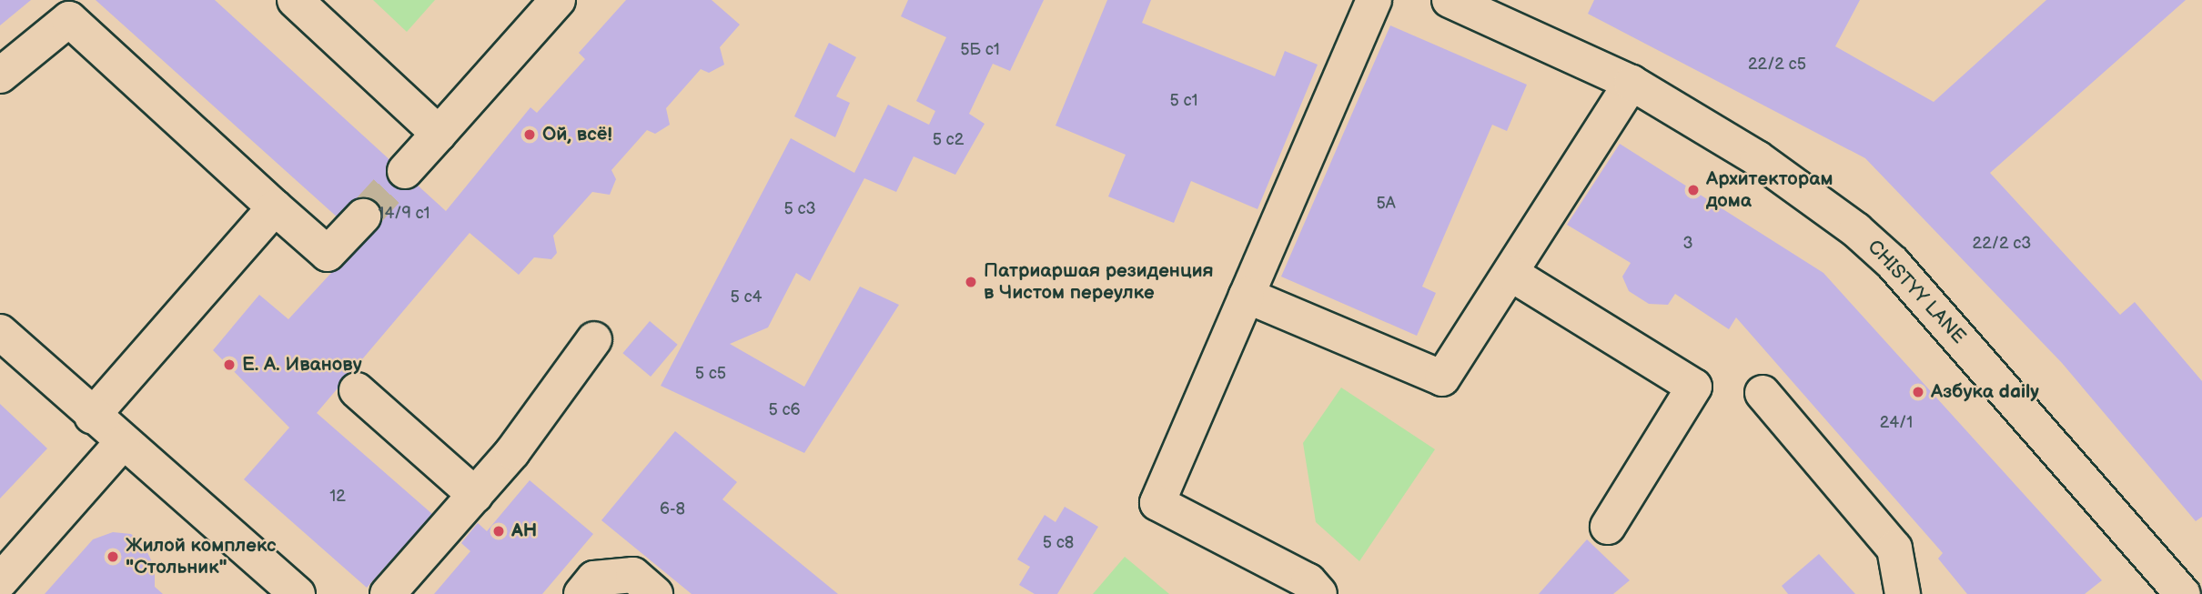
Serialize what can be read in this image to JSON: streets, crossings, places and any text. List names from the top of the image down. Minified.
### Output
{"streets":{"street":["CHISTYY LANE"]},"places":["Ой, всё!","Архитекторам дома","Патриаршая резиденция в Чистом переулке","Е. А. Иванову","Азбука daily","AH","Жилой комплекс \"Стольник\""],"house_numbers":["5Б с1","22/2 с5","5 с1","5 с2","5А","5 с3","14/9 с1","3","22/2 с3","5 с4","5 с5","5 с6","24/1","12","6-8","5 с8"]}
